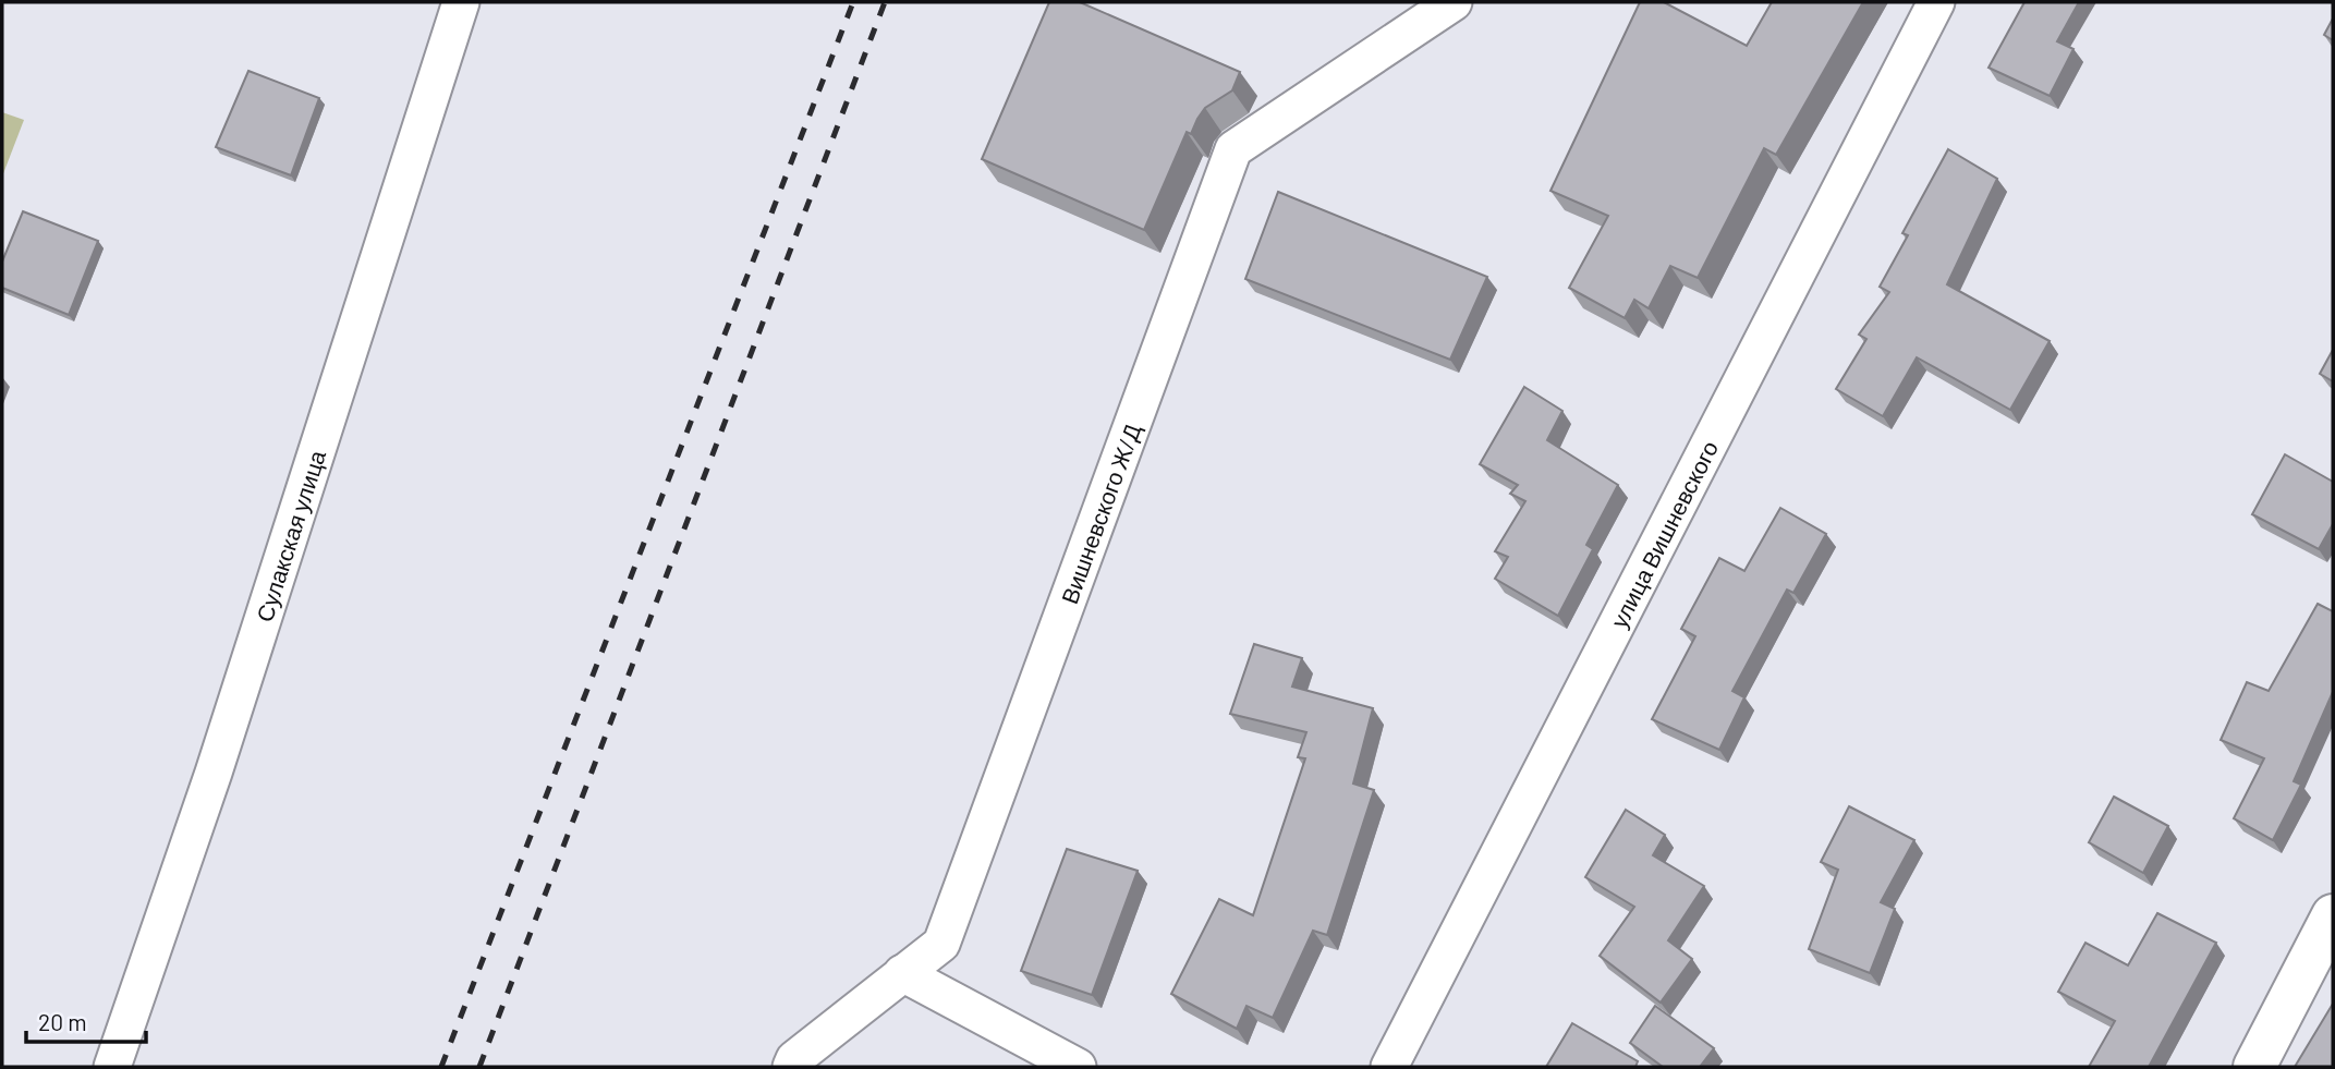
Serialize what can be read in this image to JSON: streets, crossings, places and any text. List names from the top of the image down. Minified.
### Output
{"streets":{"street":["Вишневского Ж/Д","улица Вишневского","Сулакская улица"]},"scale_bar":"20 m"}
